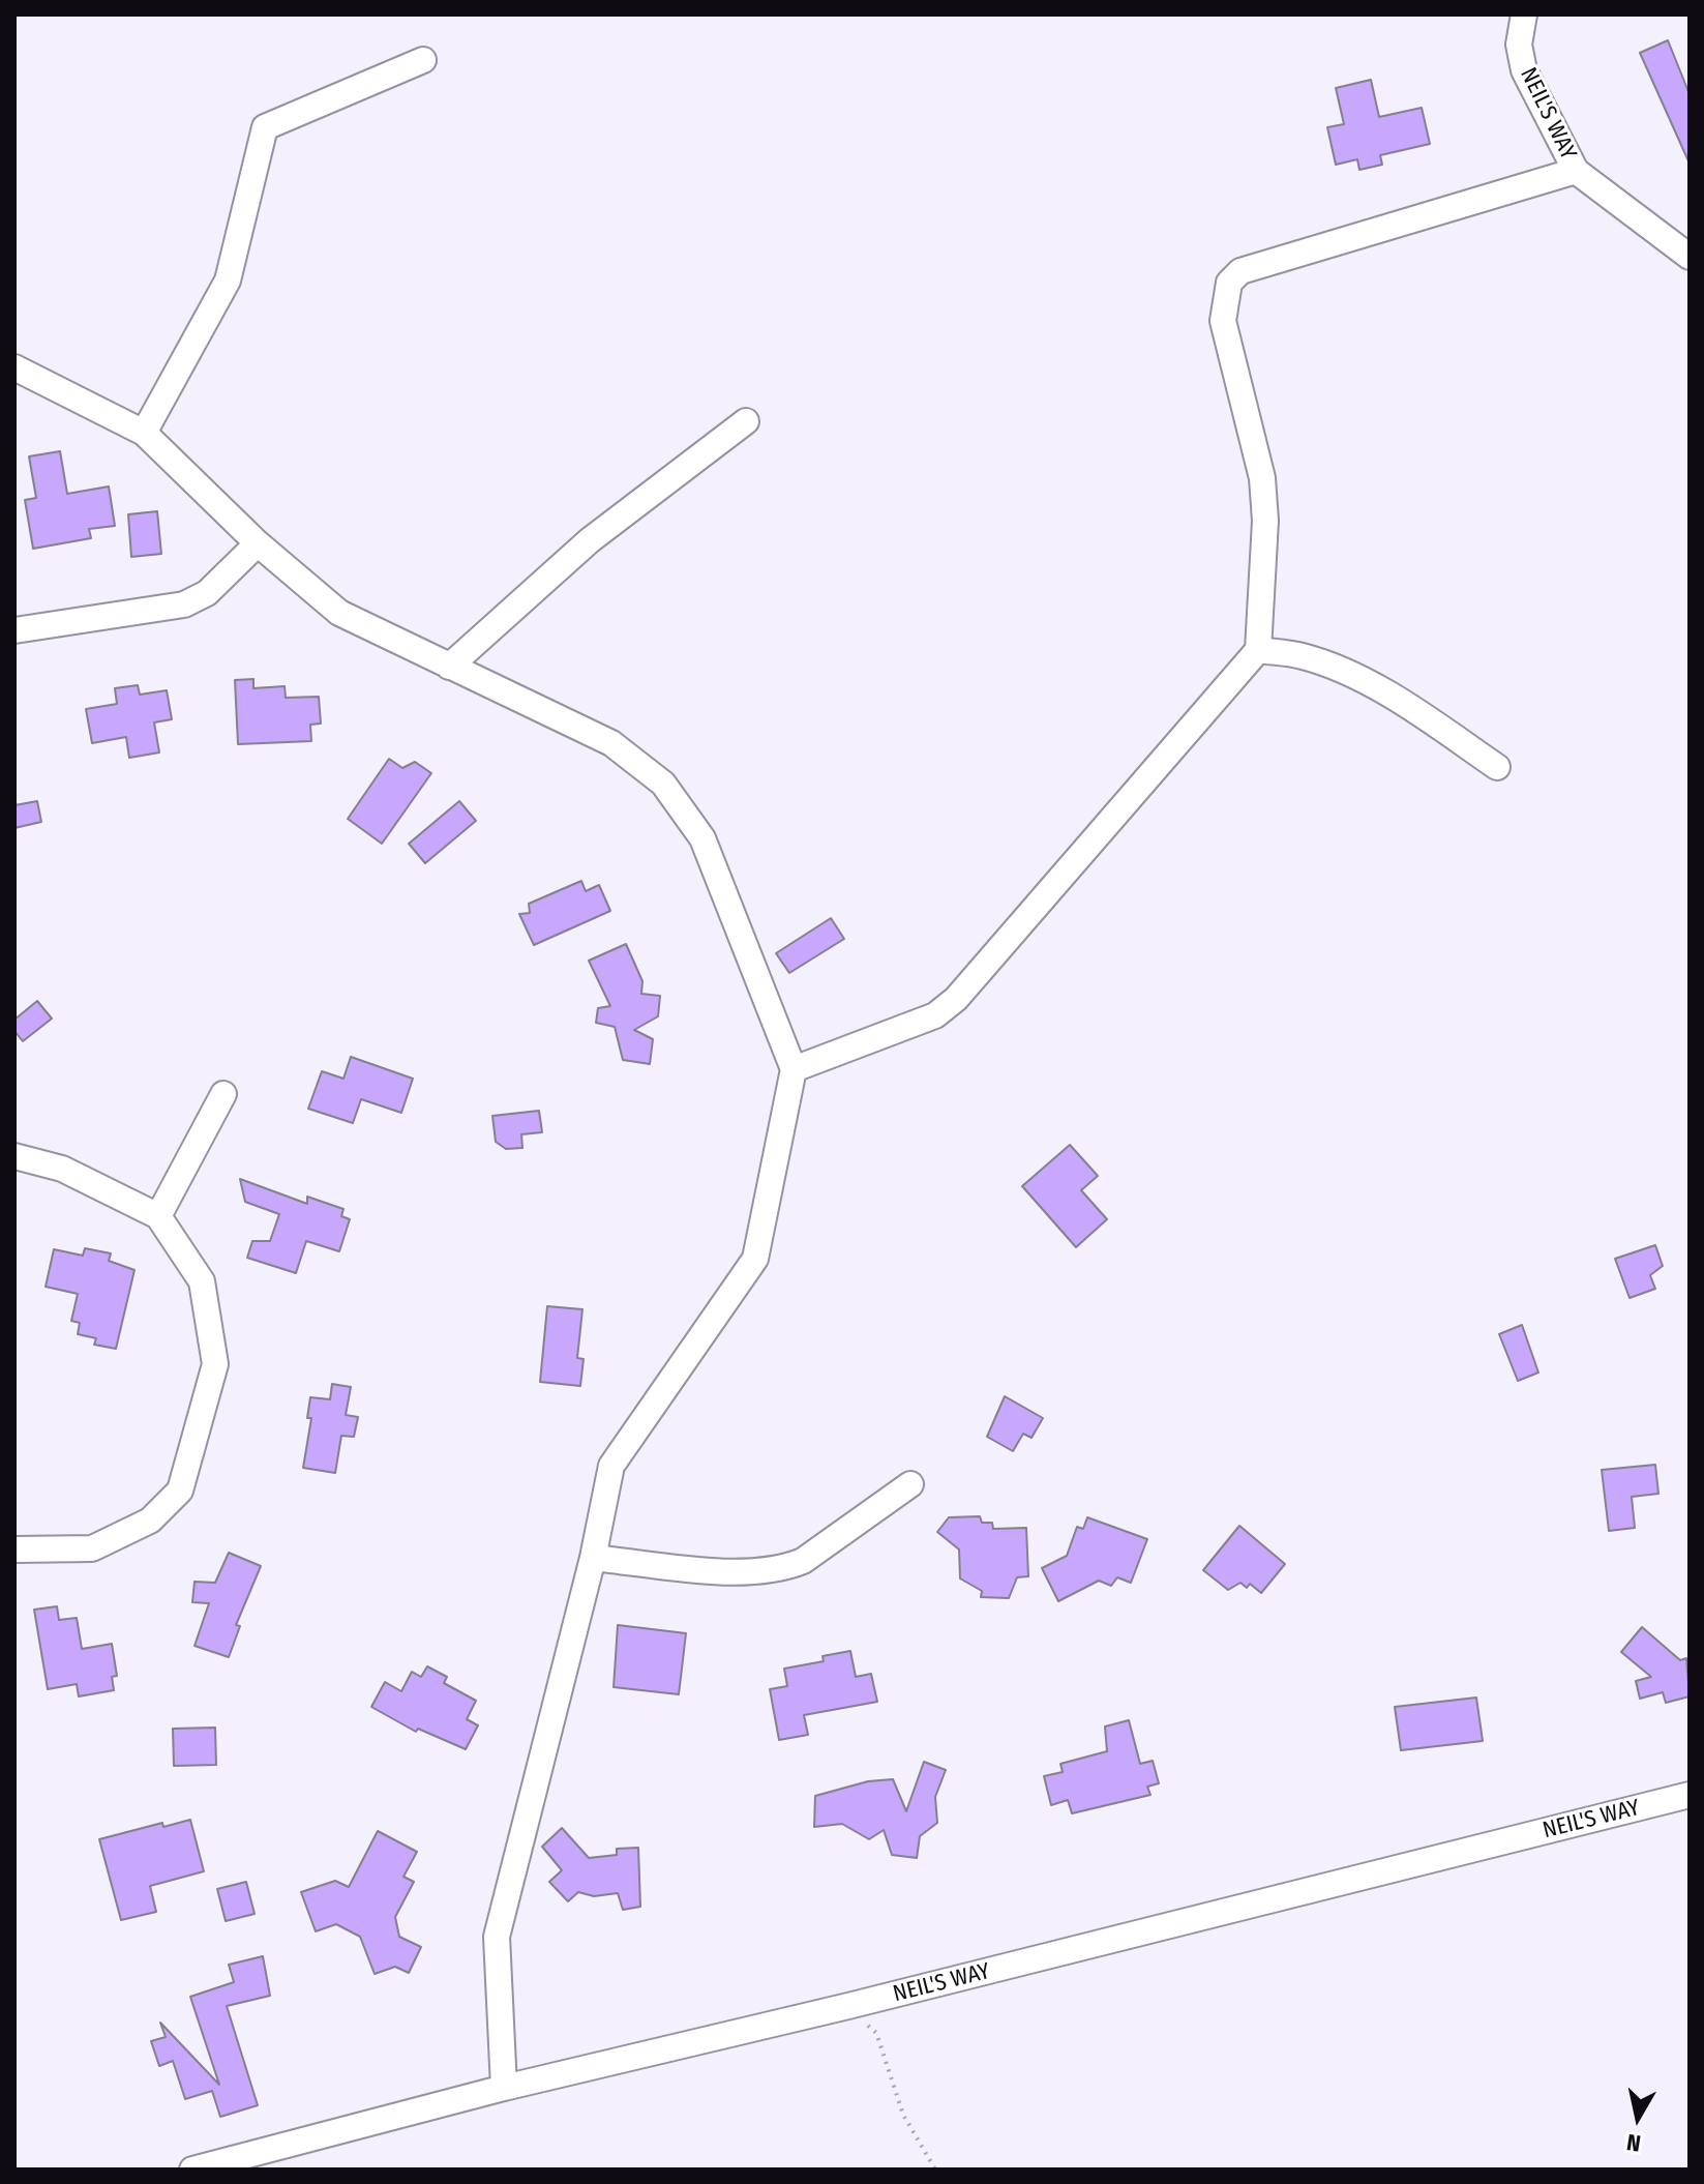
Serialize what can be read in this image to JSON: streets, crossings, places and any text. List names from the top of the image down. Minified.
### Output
{"streets":{"street":["NEIL'S WAY"]},"north":"bottom"}
